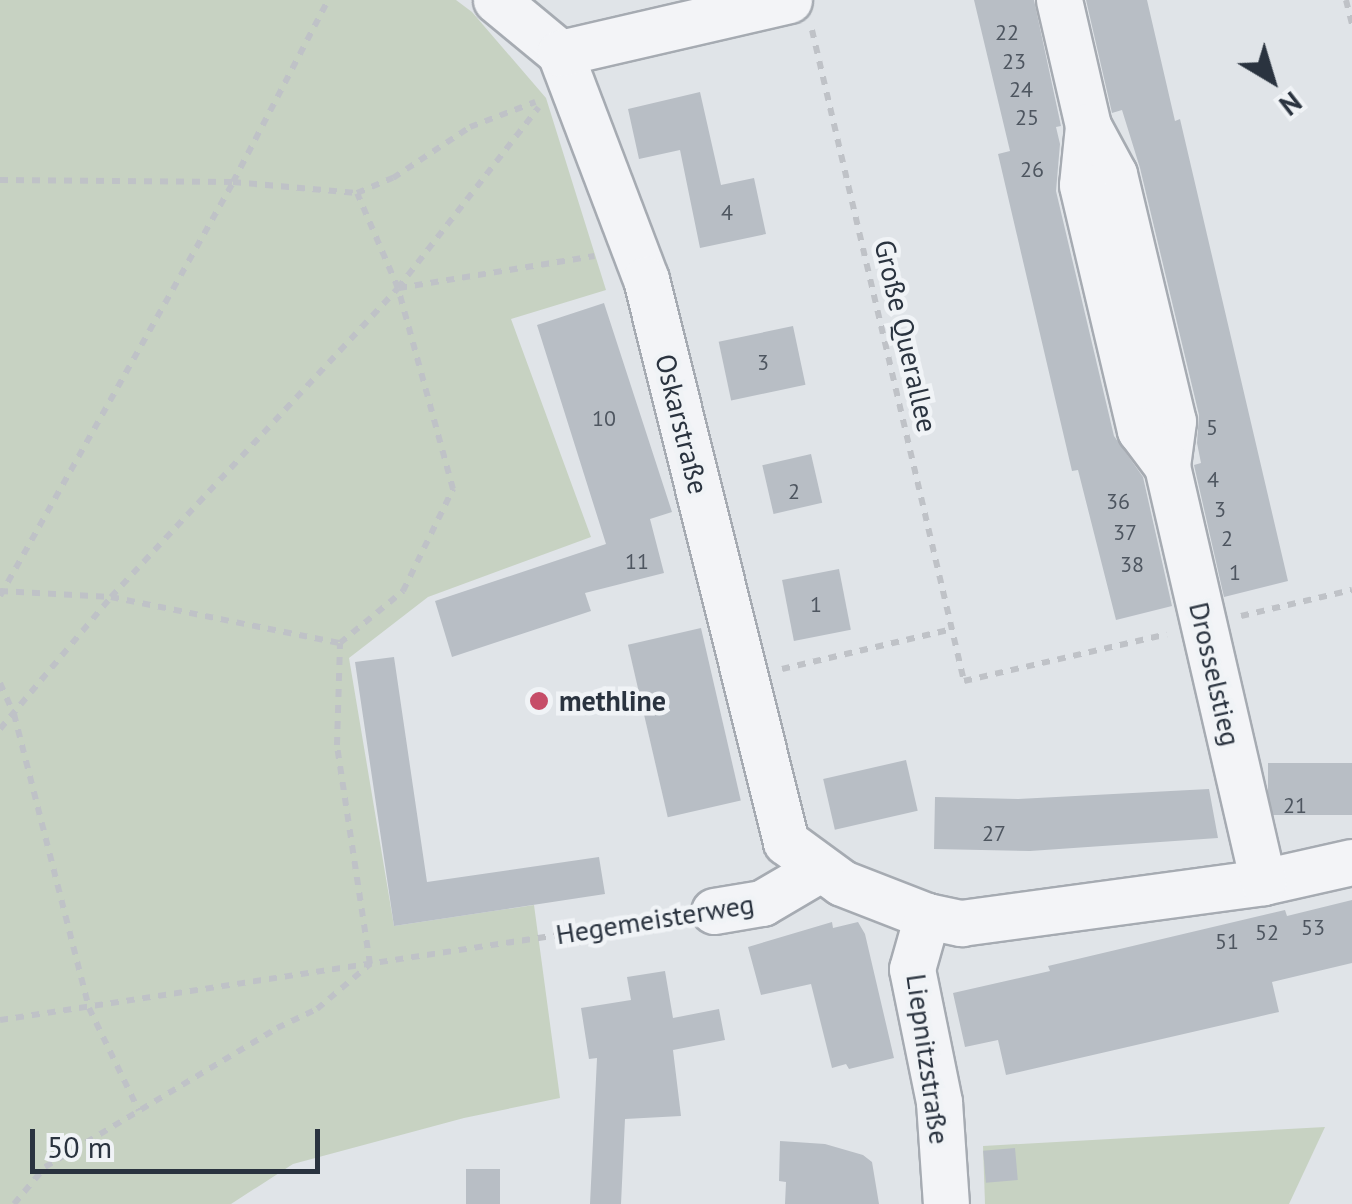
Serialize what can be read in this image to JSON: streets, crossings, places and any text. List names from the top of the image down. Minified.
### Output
{"streets":{"street":["Oskarstraße","Drosselstieg","Hegemeisterweg","Liepnitzstraße"],"path":["Große Querallee"]},"crossings":[["Oskarstraße","Hegemeisterweg"]],"places":["methline"],"house_numbers":["22","23","24","25","26","4","3","10","5","4","2","36","3","37","2","11","38","1","1","21","27","53","52","51"],"scale_bar":"50 m","north":"bottom right"}
